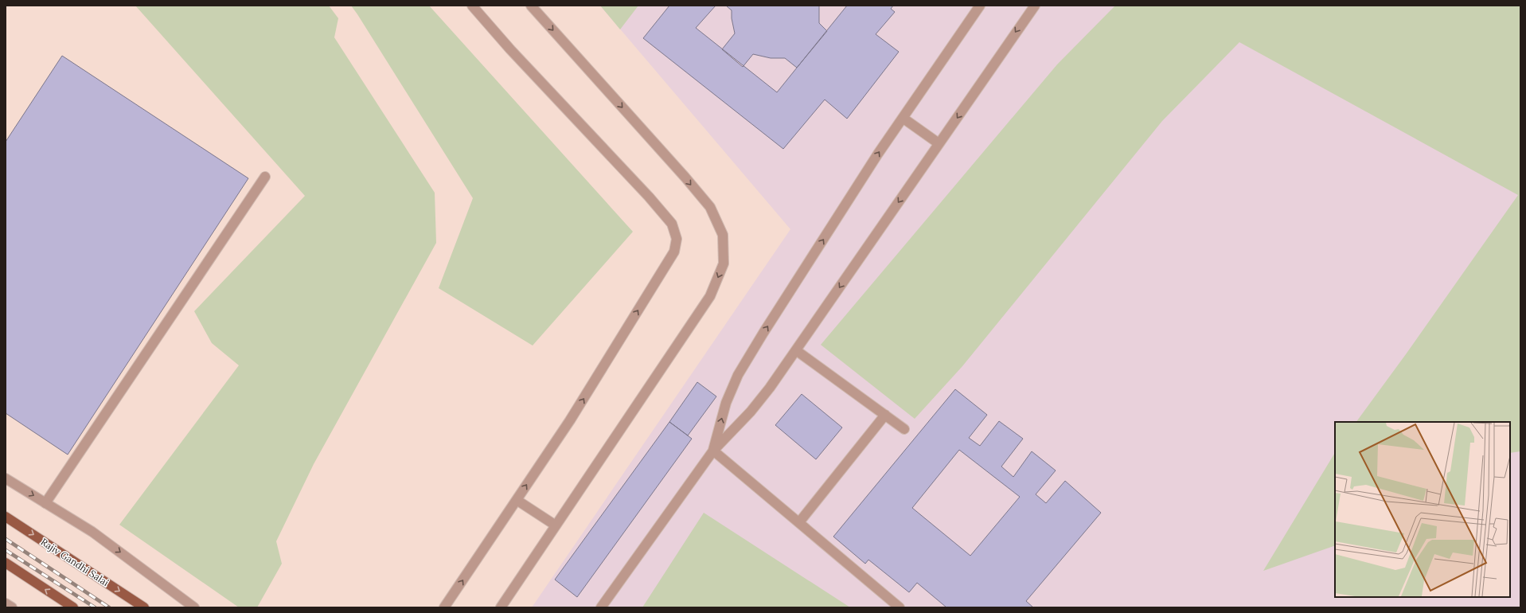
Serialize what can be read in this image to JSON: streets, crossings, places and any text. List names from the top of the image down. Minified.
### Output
{"streets":{"main road":["Rajiv Gandhi Salai"]}}
